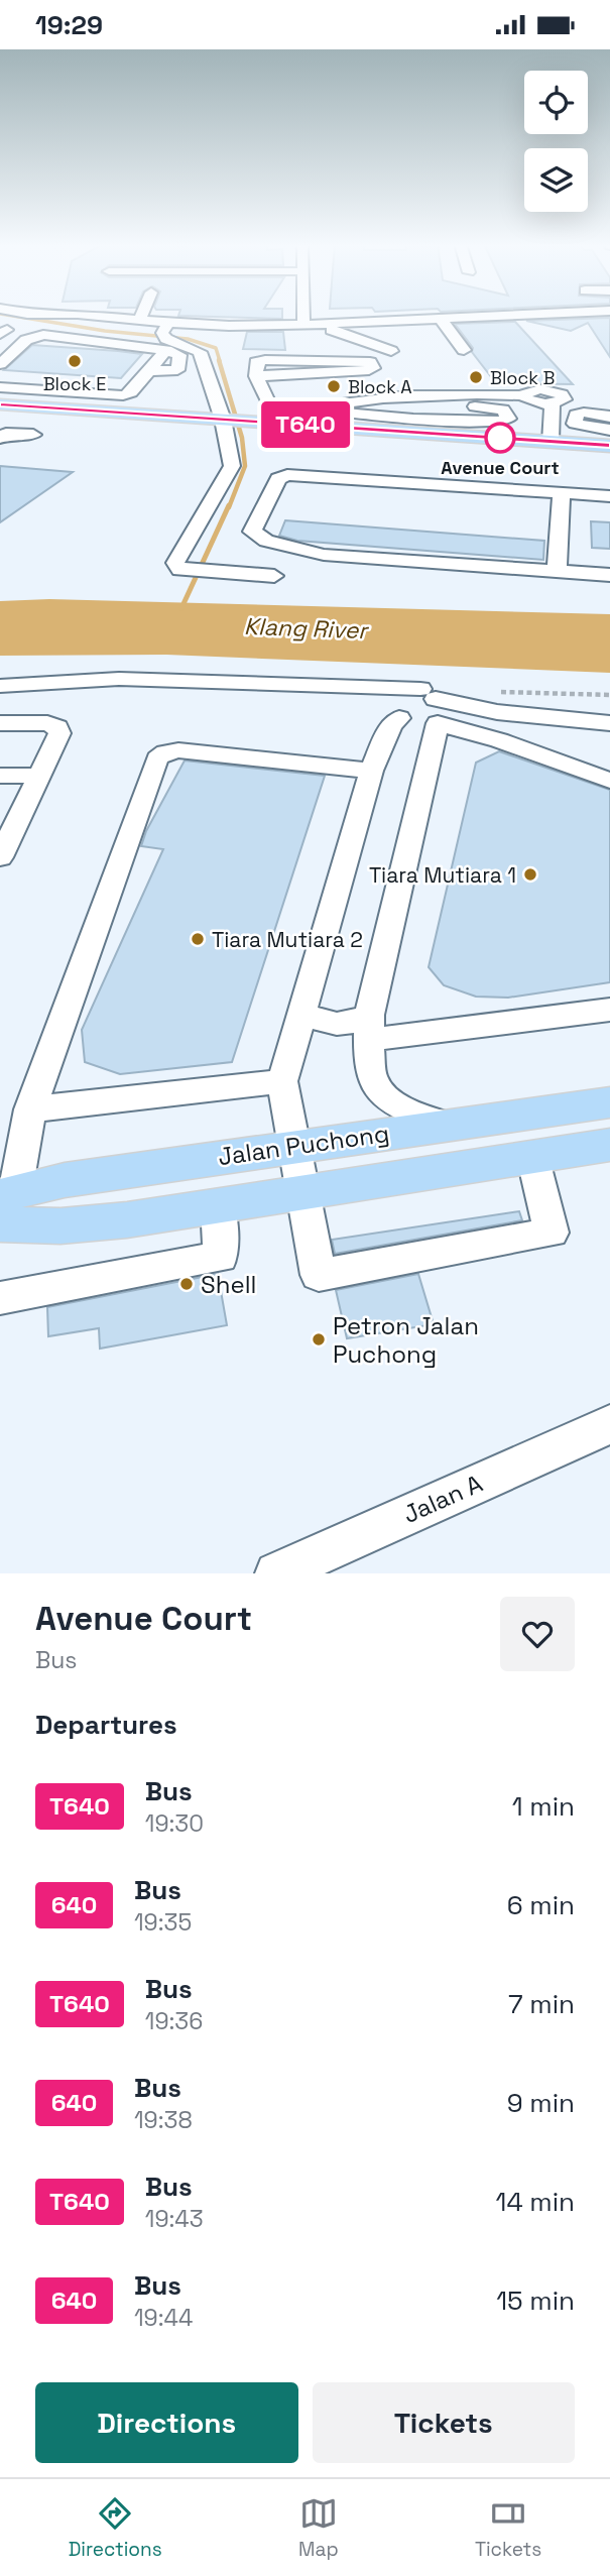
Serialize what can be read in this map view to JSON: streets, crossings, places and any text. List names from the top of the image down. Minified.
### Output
{"streets":{"main road":["Jalan Puchong"],"street":["Jalan A"]},"water":["Klang River"],"places":["Block E","Block B","Block A","Avenue Court","Tiara Mutiara 1","Tiara Mutiara 2","Shell","Petron Jalan Puchong"],"lines":["bus line T640"],"page":{"status":"19:29","on_map":"T640","heading":[["Avenue Court","Bus"],"Departures"],"list":[{"mark":"T640","name":"Bus","note":"19:30","value":"1 min"},{"mark":"640","name":"Bus","note":"19:35","value":"6 min"},{"mark":"T640","name":"Bus","note":"19:36","value":"7 min"},{"mark":"640","name":"Bus","note":"19:38","value":"9 min"},{"mark":"T640","name":"Bus","note":"19:43","value":"14 min"},{"mark":"640","name":"Bus","note":"19:44","value":"15 min"}],"buttons":["Directions","Tickets"],"tabs":["Directions","Map","Tickets"]}}
